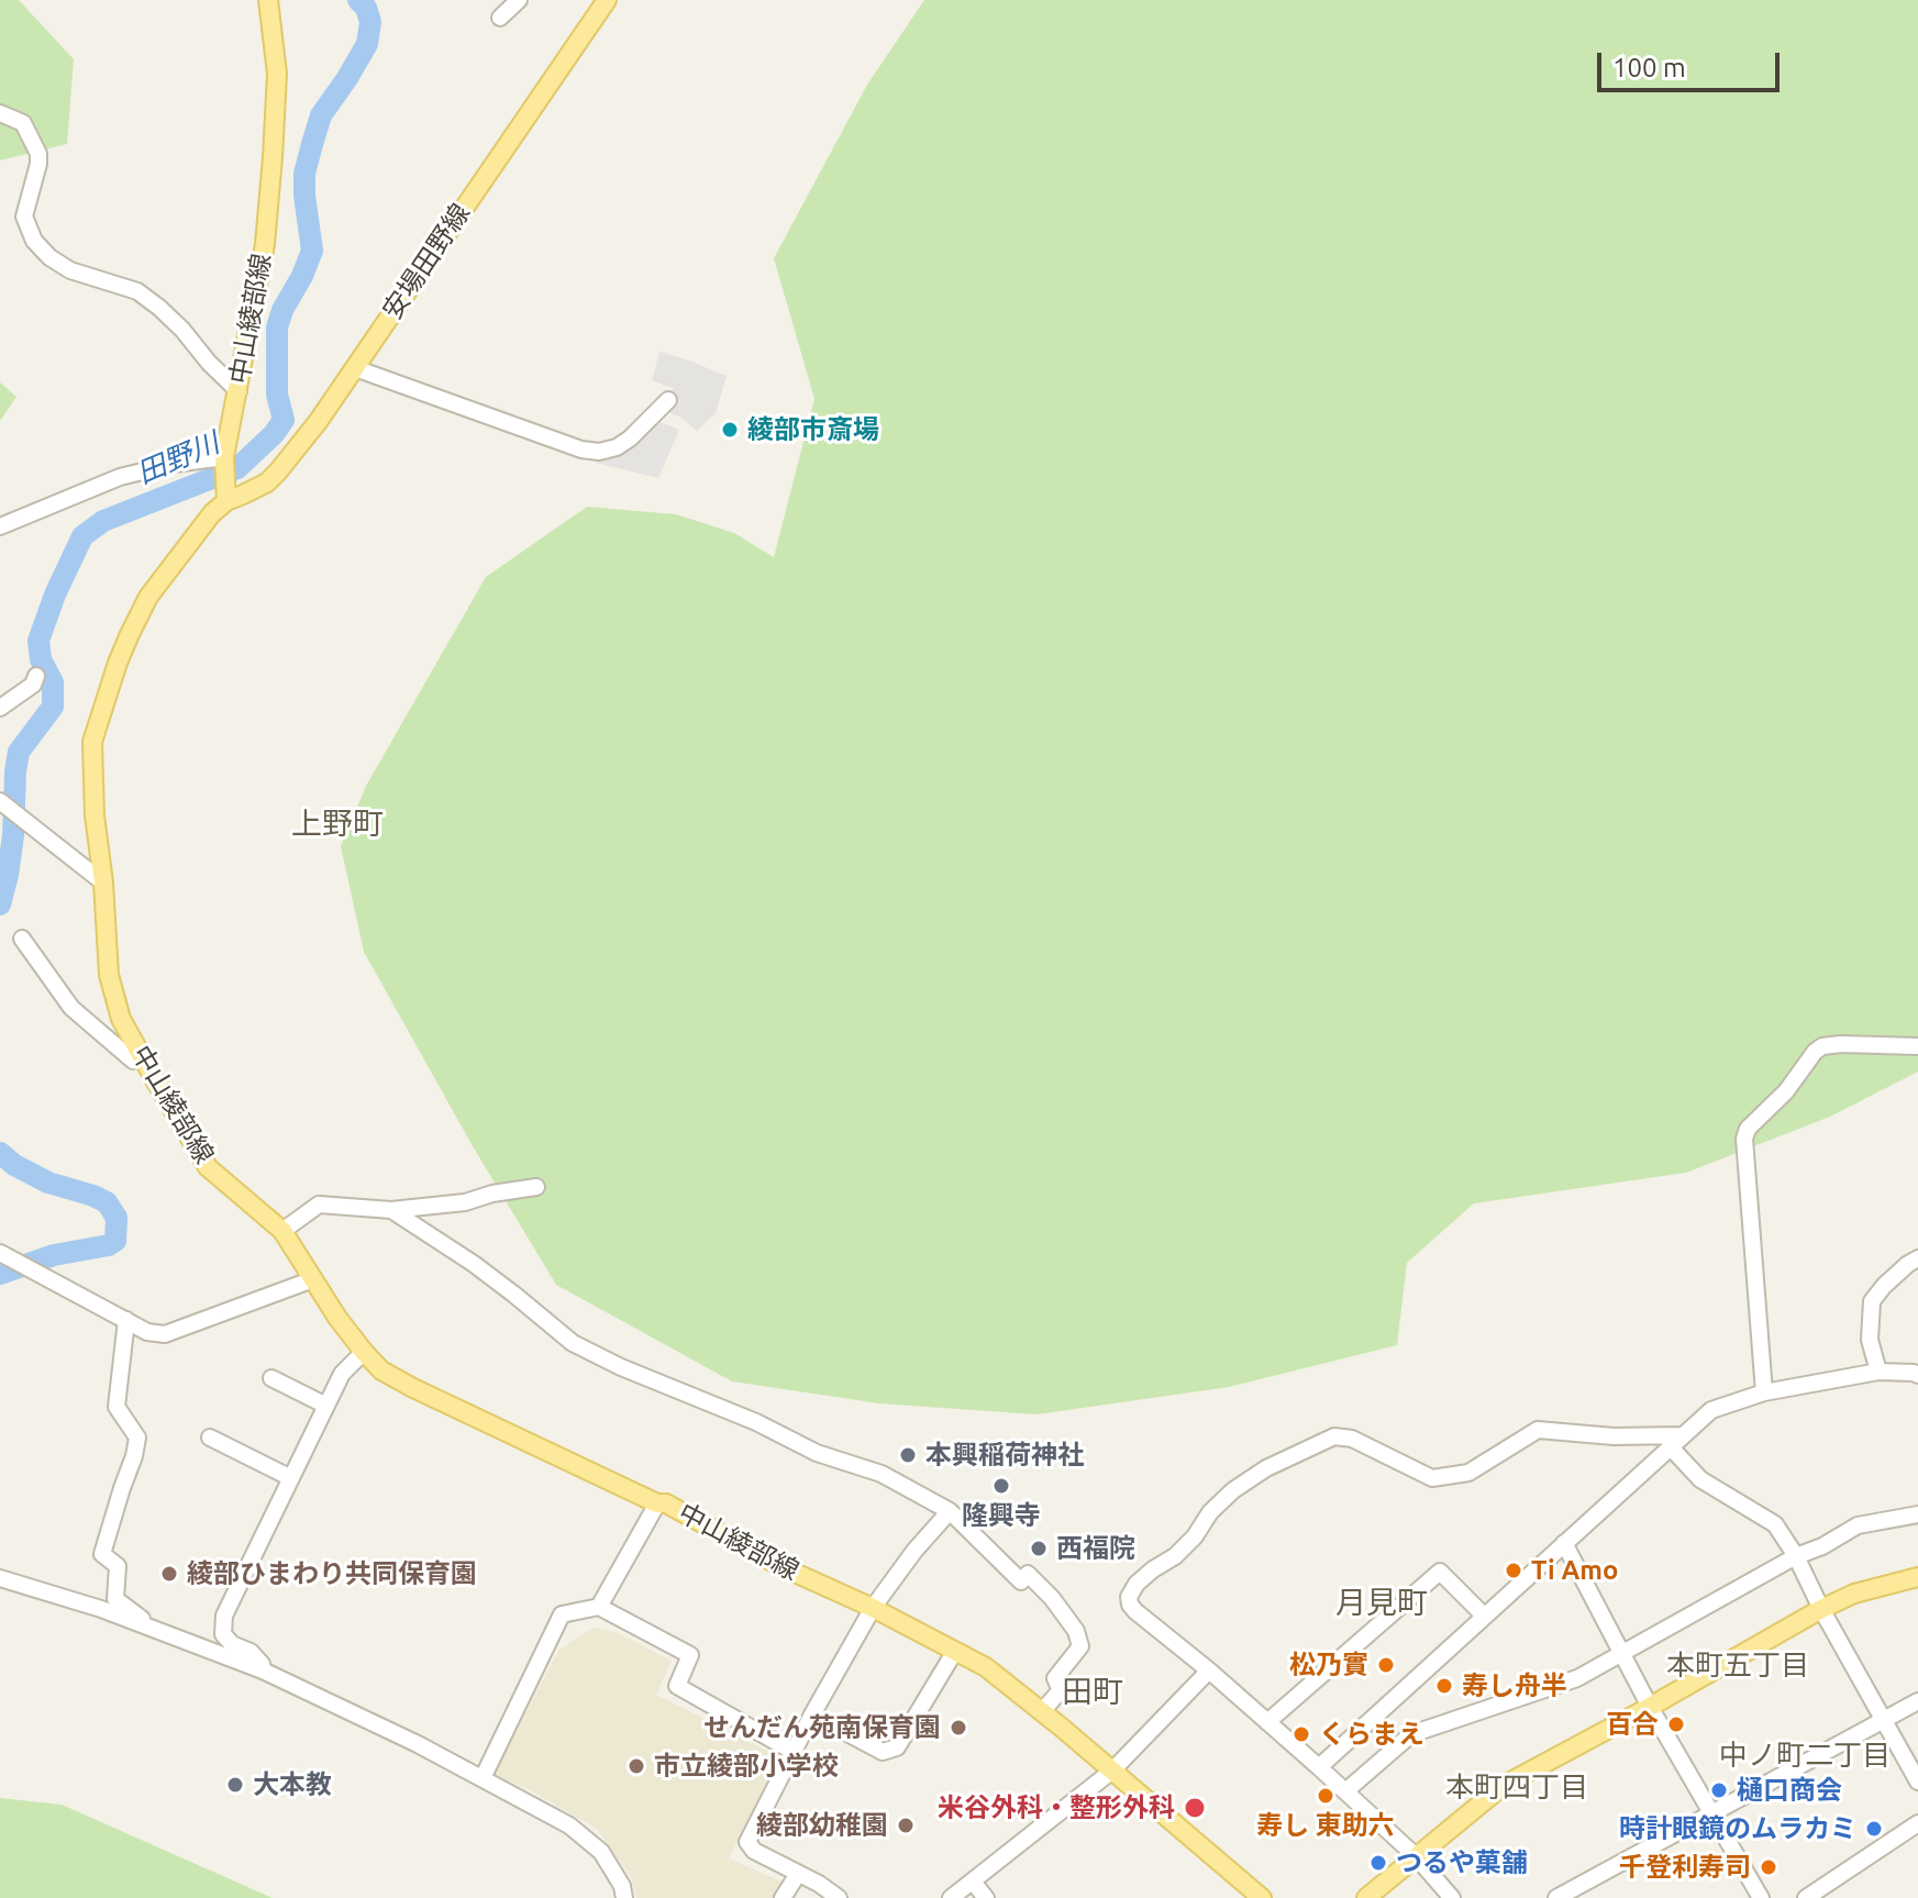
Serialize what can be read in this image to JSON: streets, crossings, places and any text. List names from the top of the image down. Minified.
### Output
{"streets":{"main road":["安場田野線","中山綾部線"]},"crossings":[["安場田野線","中山綾部線"]],"districts":["上野町","月見町","本町五丁目","田町","中ノ町二丁目","本町四丁目"],"water":["田野川"],"places":["綾部市斎場","本興稲荷神社","隆興寺","西福院","Ti Amo","綾部ひまわり共同保育園","松乃實","寿し舟半","百合","せんだん苑南保育園","くらまえ","市立綾部小学校","大本教","樋口商会","寿し 東助六","米谷外科・整形外科","綾部幼稚園","時計眼鏡のムラカミ","つるや菓舗","千登利寿司"],"scale_bar":"100 m"}
